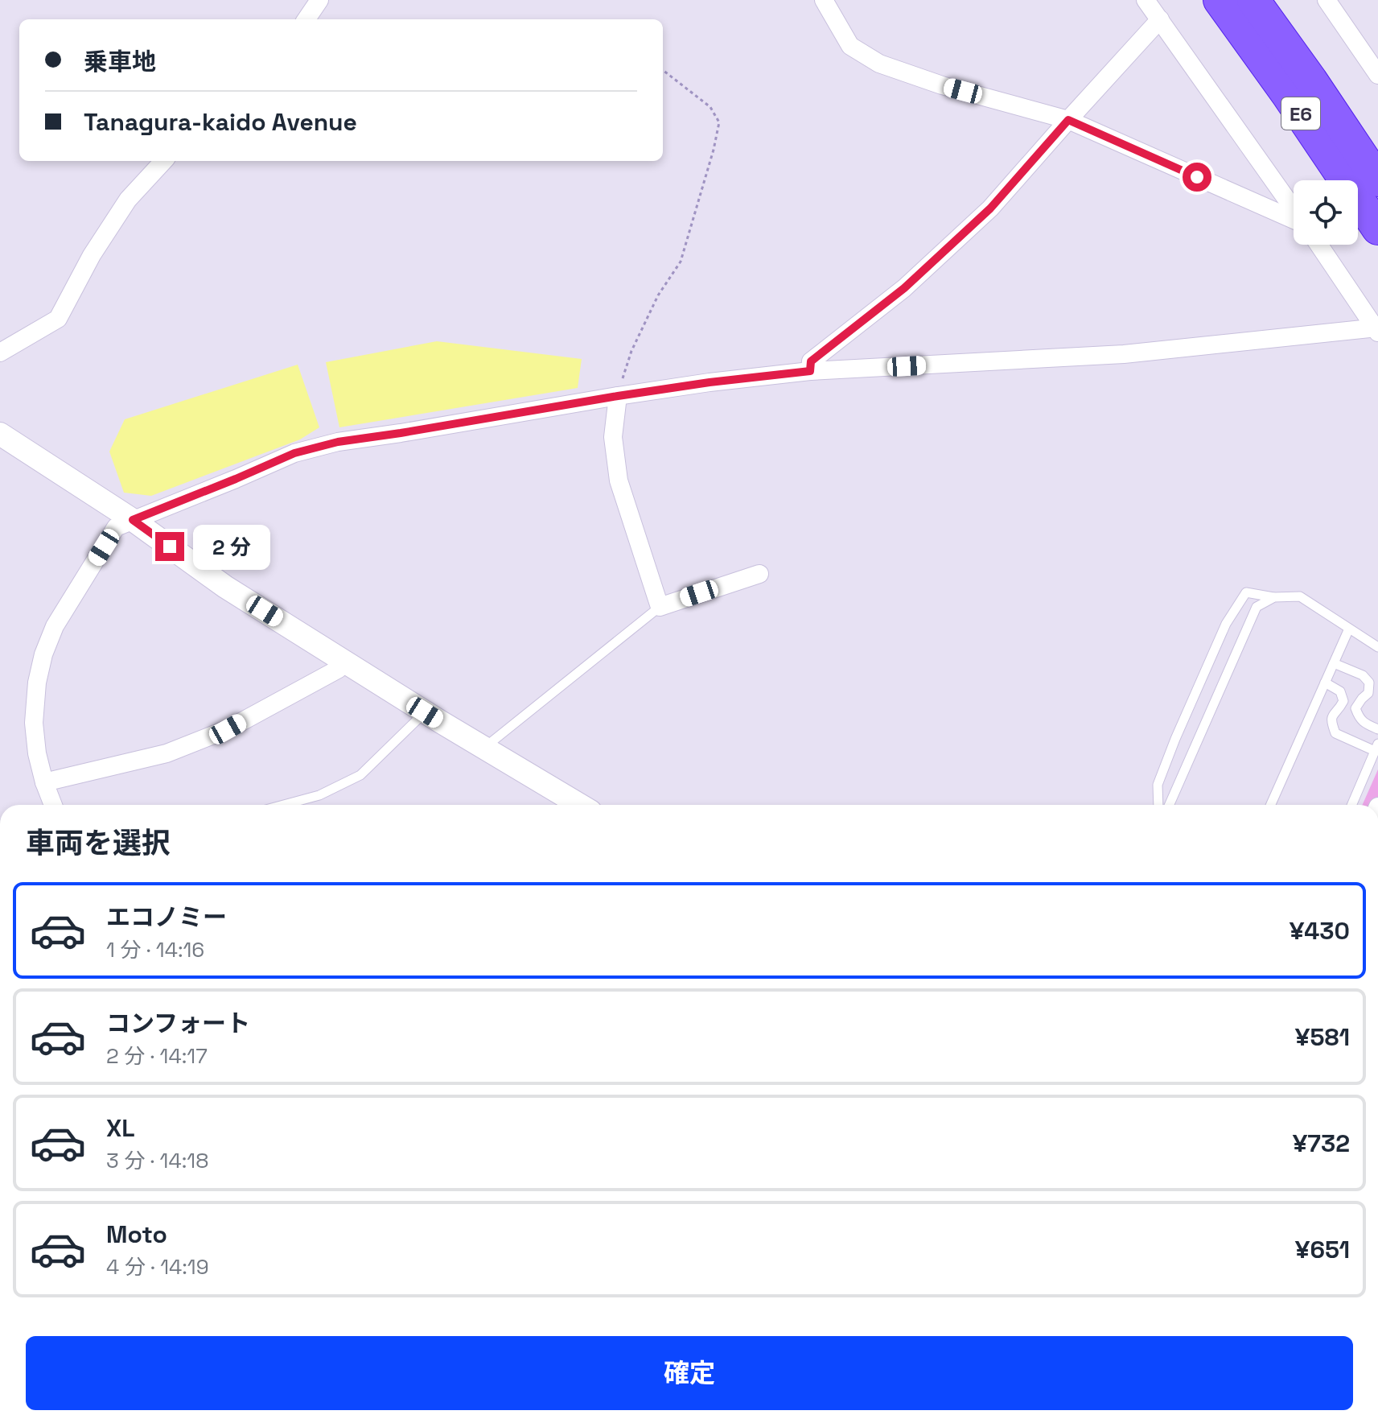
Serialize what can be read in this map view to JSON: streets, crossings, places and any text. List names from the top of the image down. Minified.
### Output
{"streets":{"highway":["E6"]},"page":{"banner":["乗車地","Tanagura-kaido Avenue"],"bubble":"2 分","heading":"車両を選択","list":[{"name":"エコノミー","note":"1 分 · 14:16","value":"¥430"},{"name":"コンフォート","note":"2 分 · 14:17","value":"¥581"},{"name":"XL","note":"3 分 · 14:18","value":"¥732"},{"name":"Moto","note":"4 分 · 14:19","value":"¥651"}],"buttons":"確定"}}
